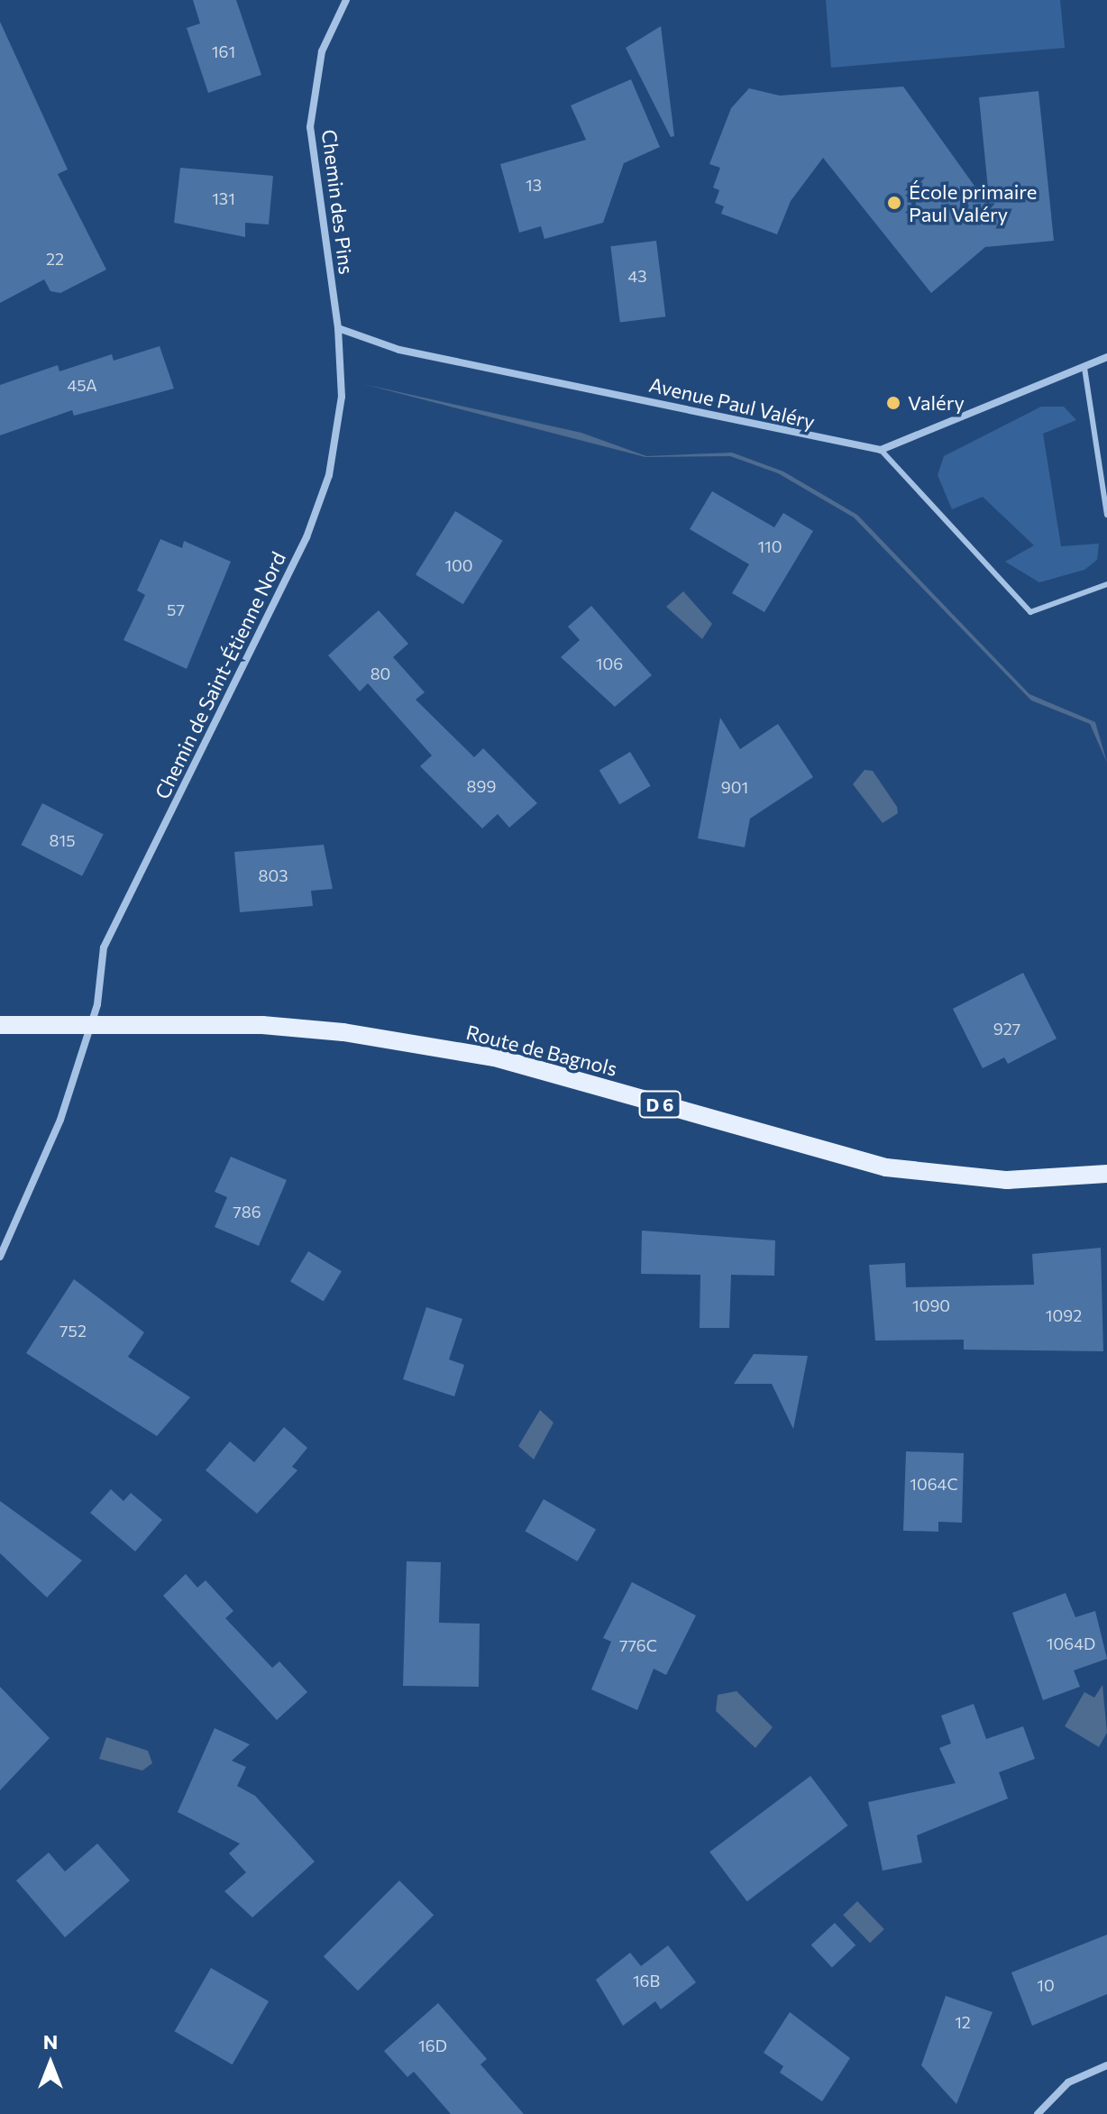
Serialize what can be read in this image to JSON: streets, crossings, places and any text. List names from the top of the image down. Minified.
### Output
{"streets":{"main road":["Route de Bagnols","D 6"],"street":["Chemin des Pins","Avenue Paul Valéry","Chemin de Saint-Étienne Nord"]},"crossings":[["Chemin des Pins","Avenue Paul Valéry"],["Chemin des Pins","Chemin de Saint-Étienne Nord"],["Avenue Paul Valéry","Chemin de Saint-Étienne Nord"],["Chemin de Saint-Étienne Nord","Route de Bagnols"]],"places":["École primaire Paul Valéry","Valéry"],"house_numbers":["161","13","131","22","43","45A","110","100","57","106","80","899","901","815","803","927","786","1090","1092","752","1064C","1064D","776C","16B","10","12","16D"],"north":"top"}
